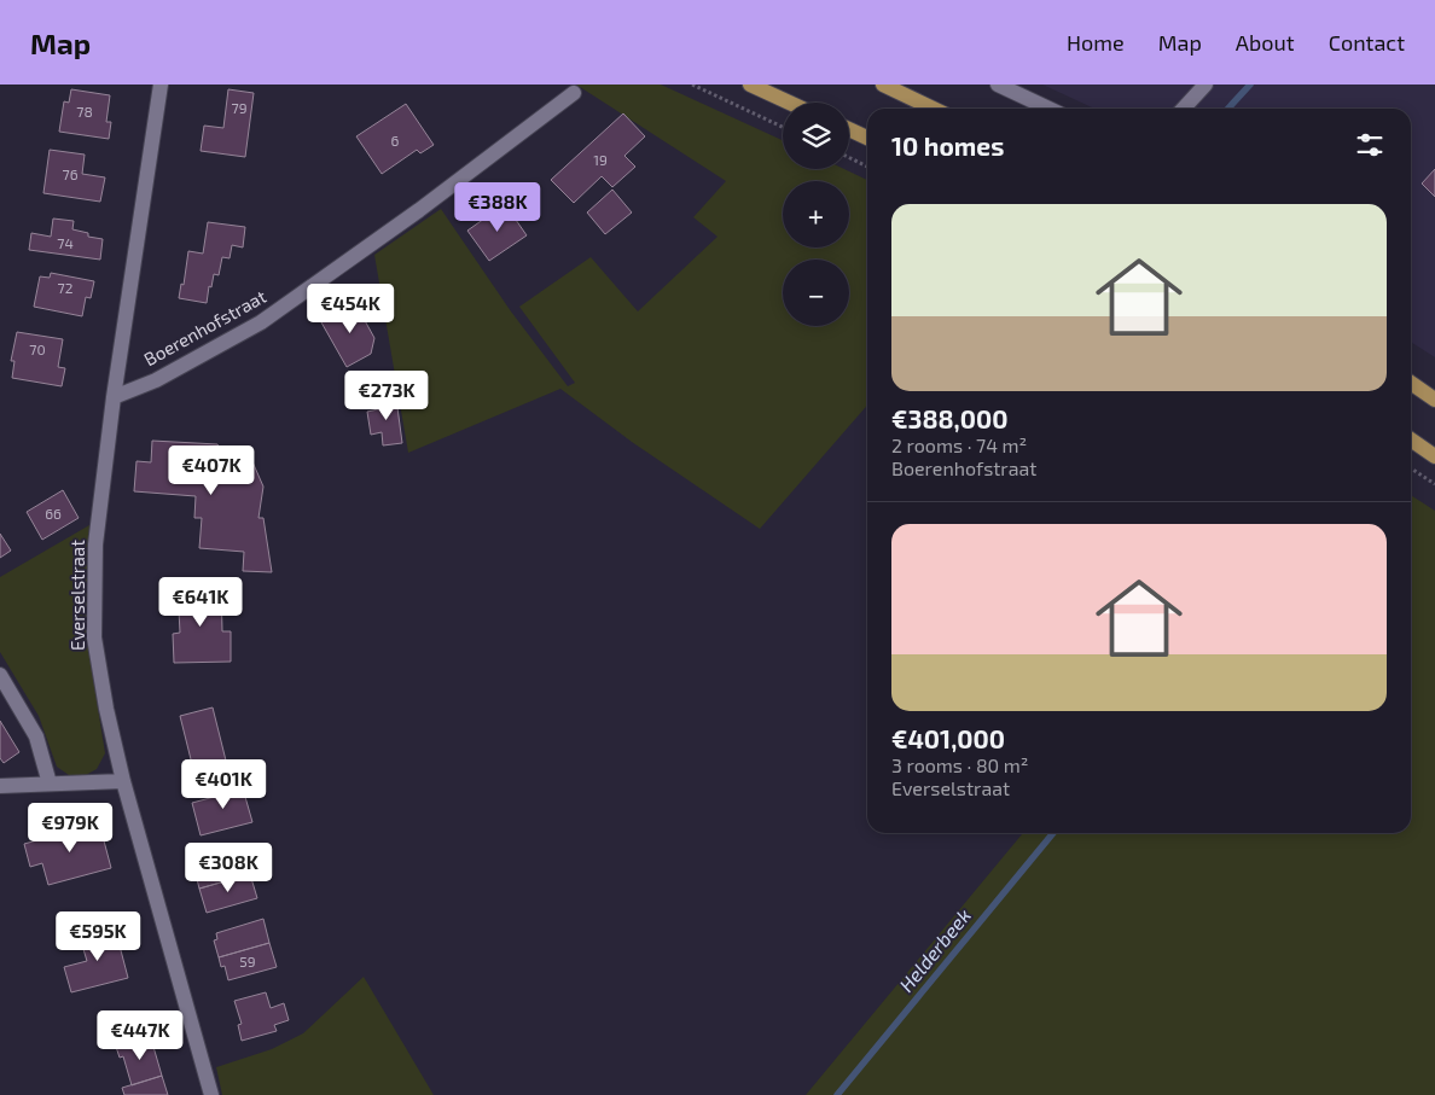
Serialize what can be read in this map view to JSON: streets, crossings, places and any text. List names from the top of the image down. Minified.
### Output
{"streets":{"street":["Boerenhofstraat","Everselstraat"]},"crossings":[["Boerenhofstraat","Everselstraat"]],"water":["Helderbeek"],"house_numbers":["79","78","6","19","76","74","72","70","66","59"],"page":{"header":"Map","nav":["Home","Map","About","Contact"],"map_buttons":["+","−"],"heading":"10 homes","list":[{"name":"€388,000","note":"2 rooms · 74 m² · Boerenhofstraat"},{"name":"€401,000","note":"3 rooms · 80 m² · Everselstraat"}],"price":["€388K","€454K","€273K","€407K","€641K","€401K","€979K","€308K","€595K","€447K"]}}
